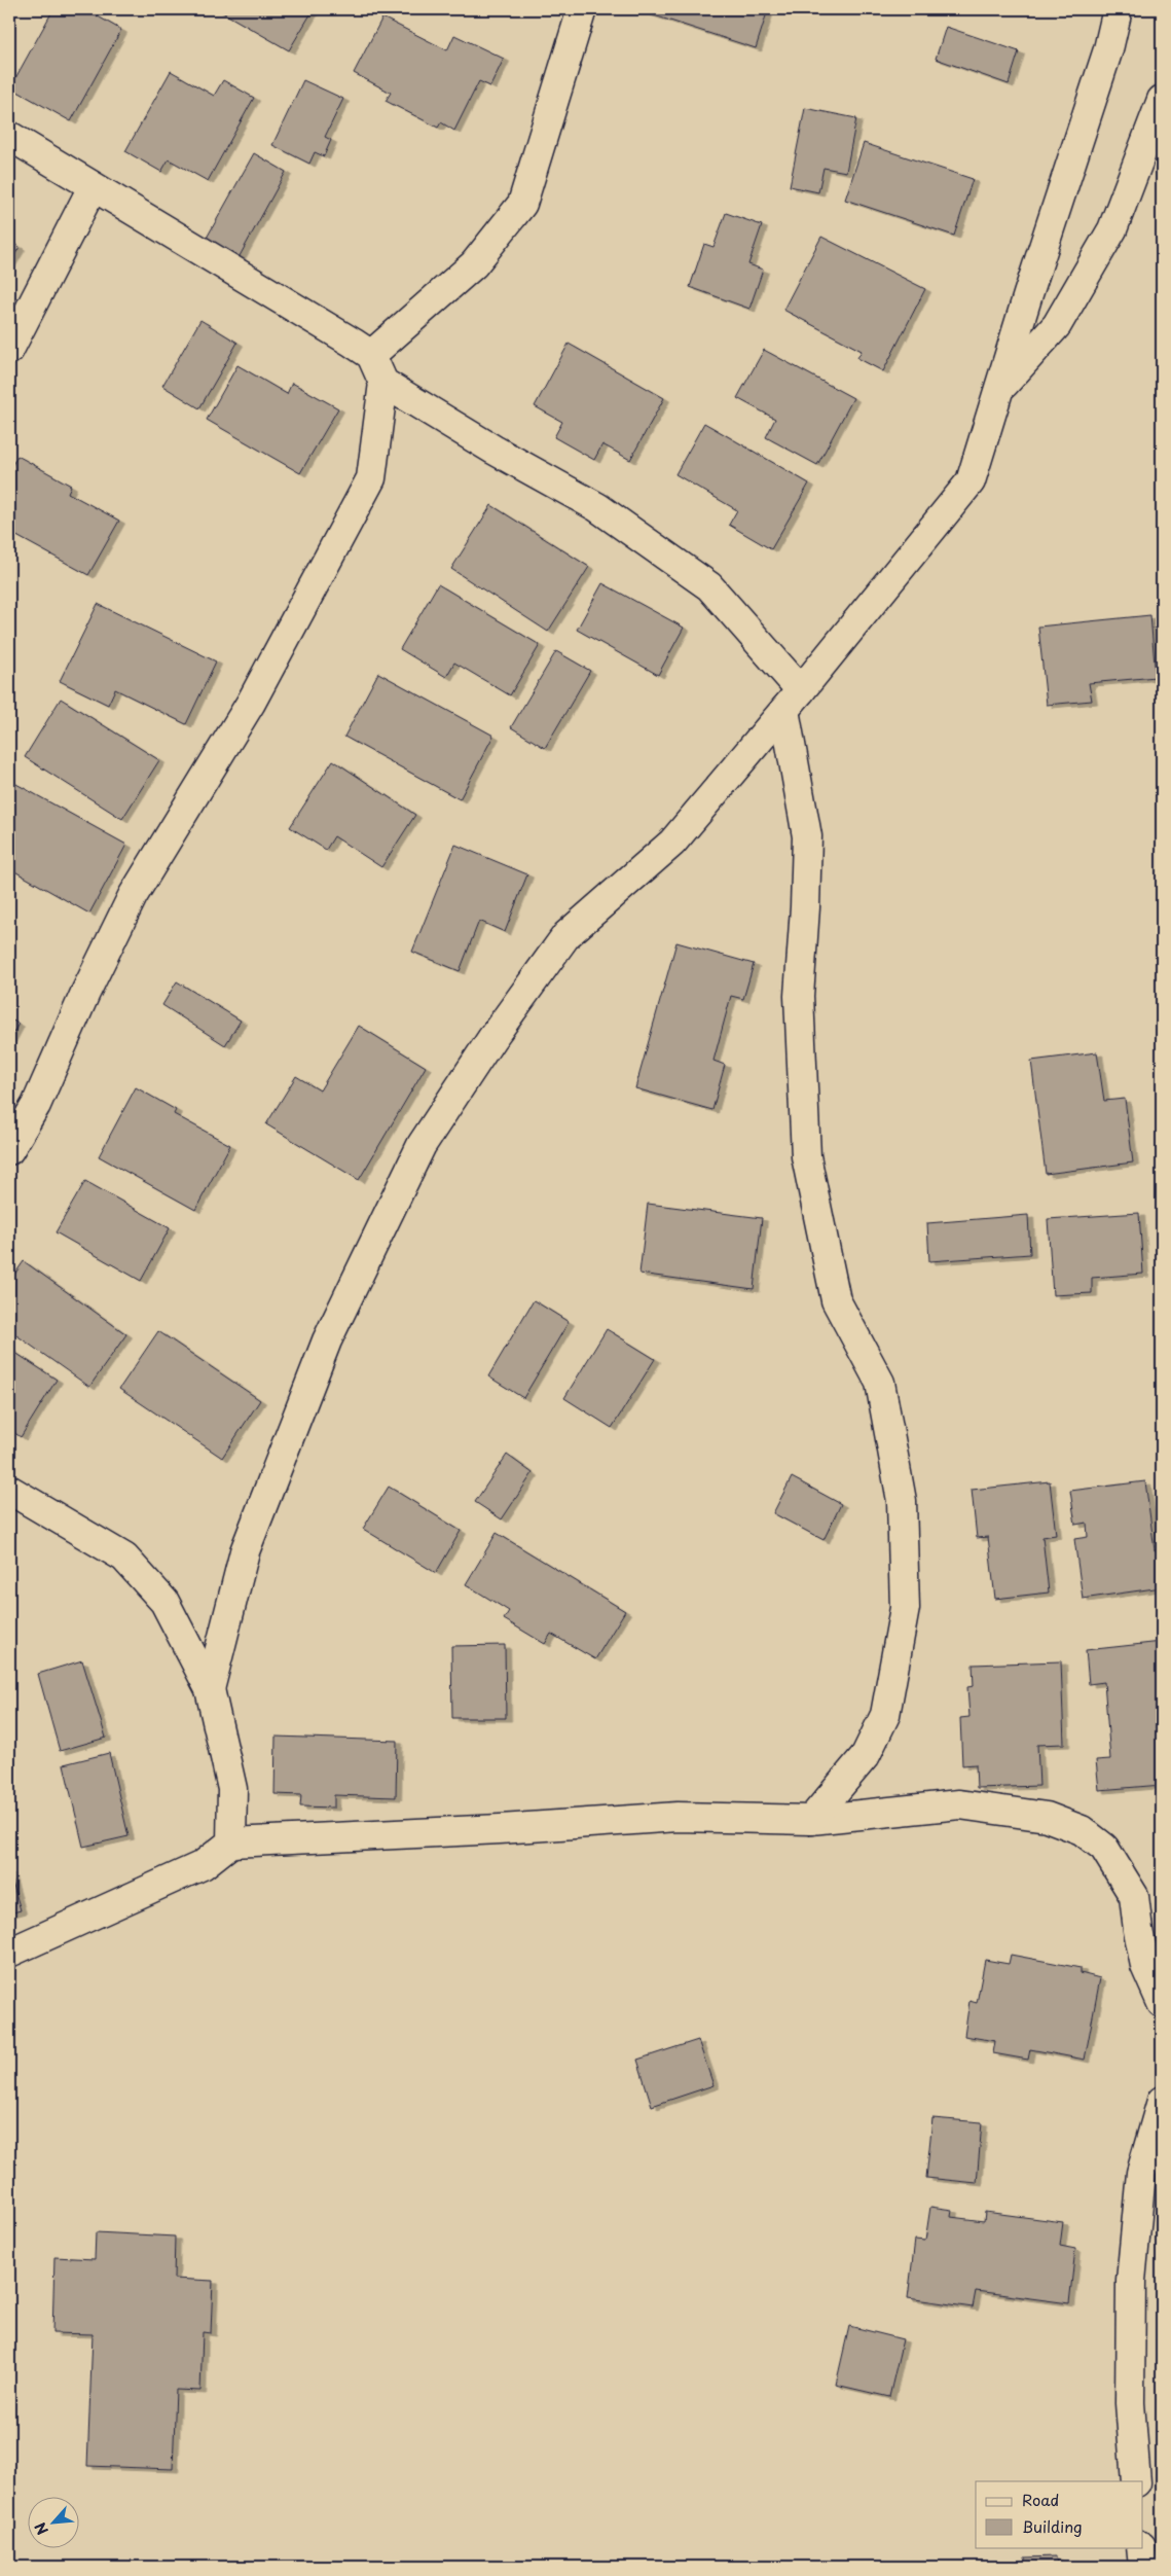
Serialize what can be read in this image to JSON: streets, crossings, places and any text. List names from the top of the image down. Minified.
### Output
{"legend":["Road","Building"],"north":"bottom left"}
